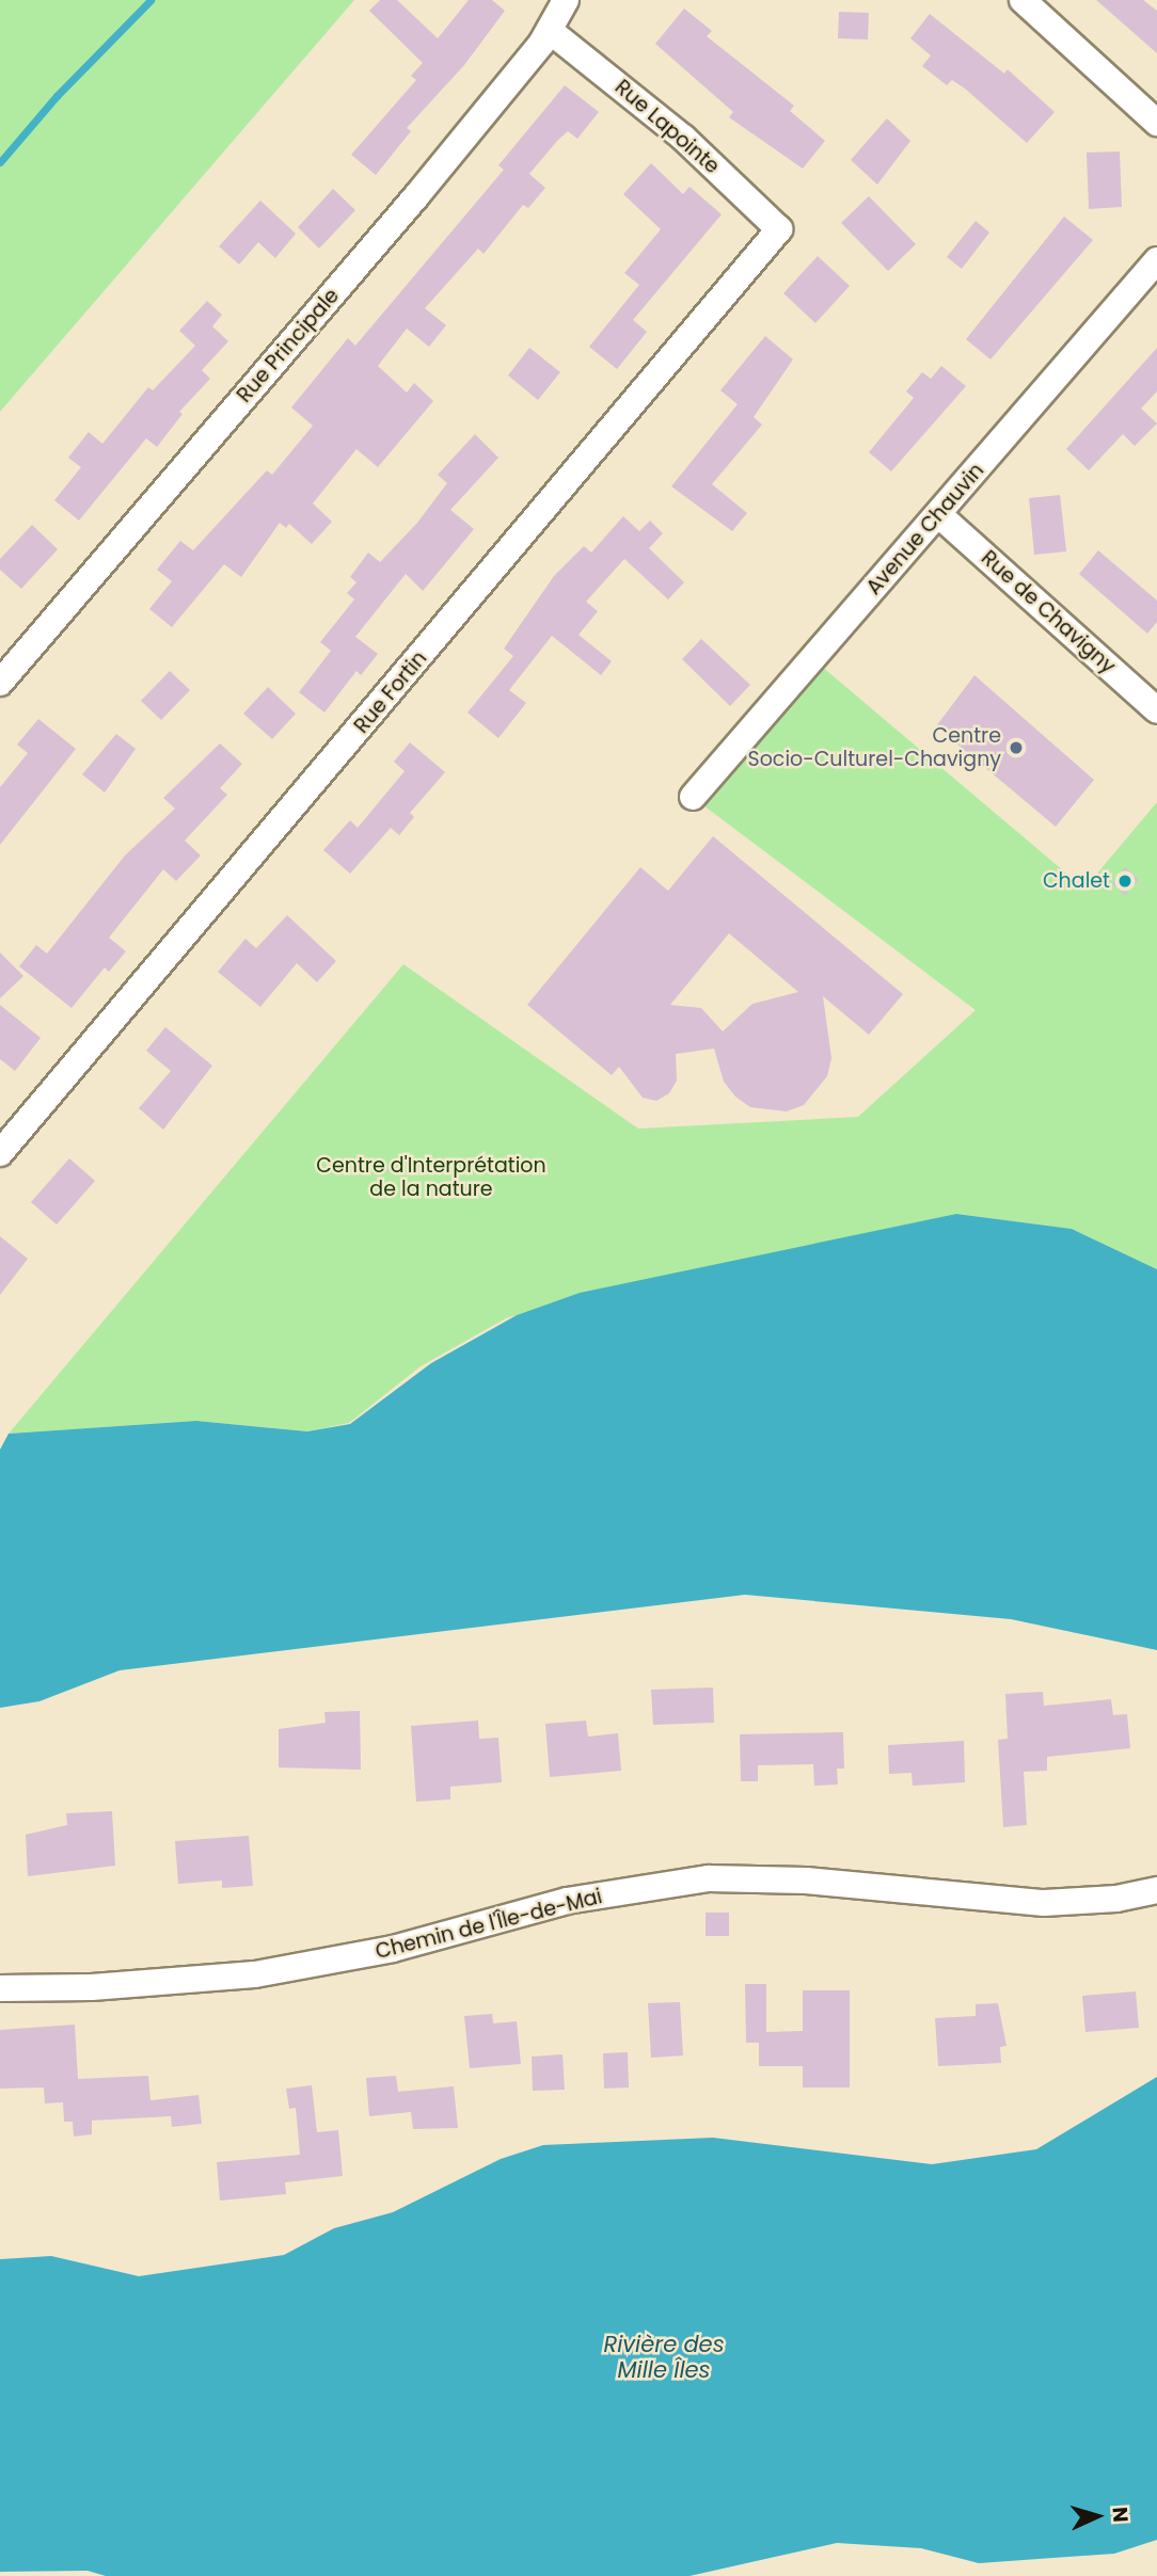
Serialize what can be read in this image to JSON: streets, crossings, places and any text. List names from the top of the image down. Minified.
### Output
{"streets":{"street":["Rue Lapointe","Rue Principale","Avenue Chauvin","Rue de Chavigny","Rue Fortin","Chemin de l'Île-de-Mai"]},"crossings":[["Rue Lapointe","Rue Principale"],["Rue Lapointe","Rue Fortin"],["Avenue Chauvin","Rue de Chavigny"]],"water":["Rivière des Mille Îles"],"parks":["Centre d'Interprétation de la nature"],"places":["Centre Socio-Culturel-Chavigny","Chalet"],"north":"right"}
